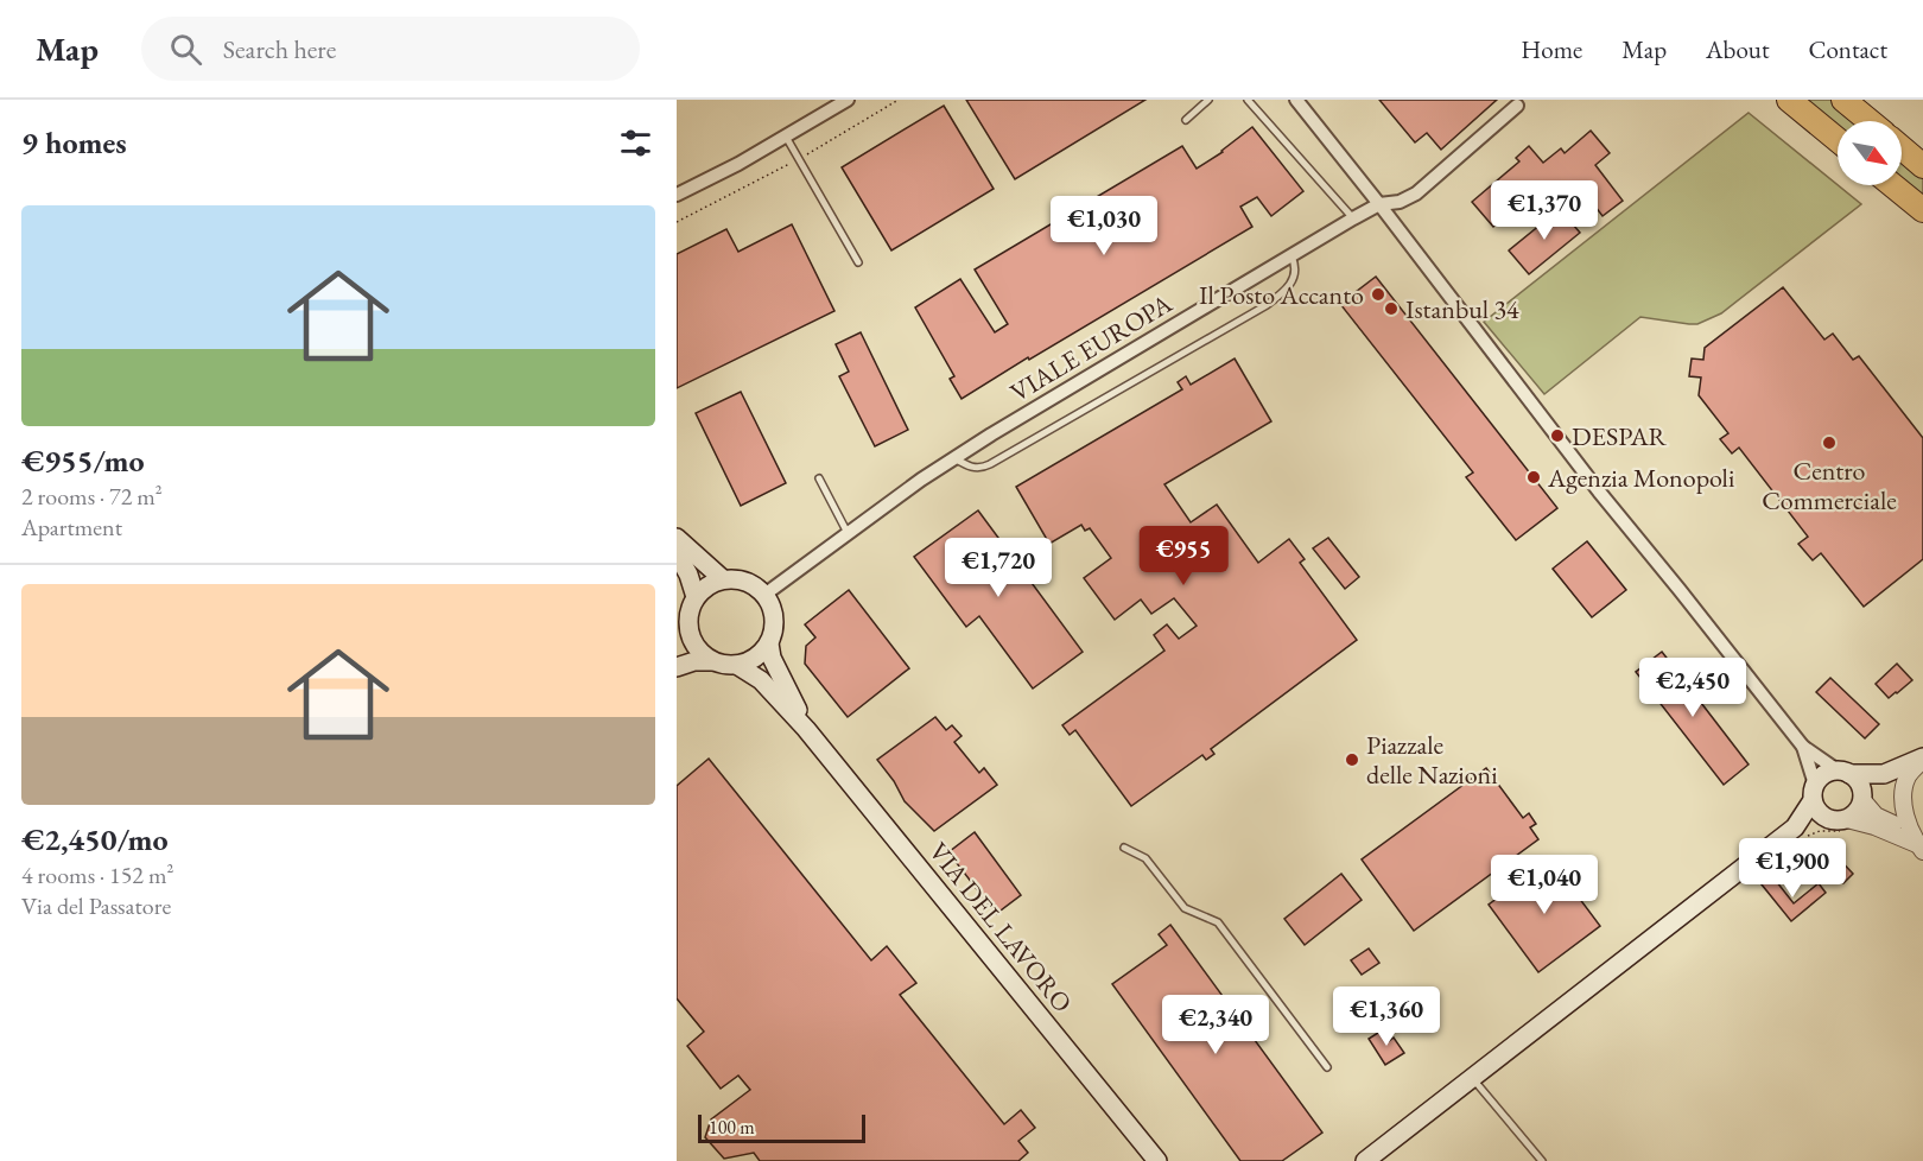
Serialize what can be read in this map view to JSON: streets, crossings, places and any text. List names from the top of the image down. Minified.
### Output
{"streets":{"main road":["VIA DEL LAVORO"],"street":["VIALE EUROPA"]},"crossings":[["VIALE EUROPA","VIA DEL LAVORO"]],"places":["Il Posto Accanto","Istanbul 34","DESPAR","Centro Commerciale","Agenzia Monopoli","Piazzale delle Nazioni"],"scale_bar":"100 m","north":"bottom right","page":{"header":"Map","search":"Search here","nav":["Home","Map","About","Contact"],"heading":"9 homes","price":["€1,370","€1,030","€955","€1,720","€2,450","€1,900","€1,040","€1,360","€2,340"],"list":[{"name":"€955/mo","note":"2 rooms · 72 m² · Apartment"},{"name":"€2,450/mo","note":"4 rooms · 152 m² · Via del Passatore"}],"scale":"100 m"}}
